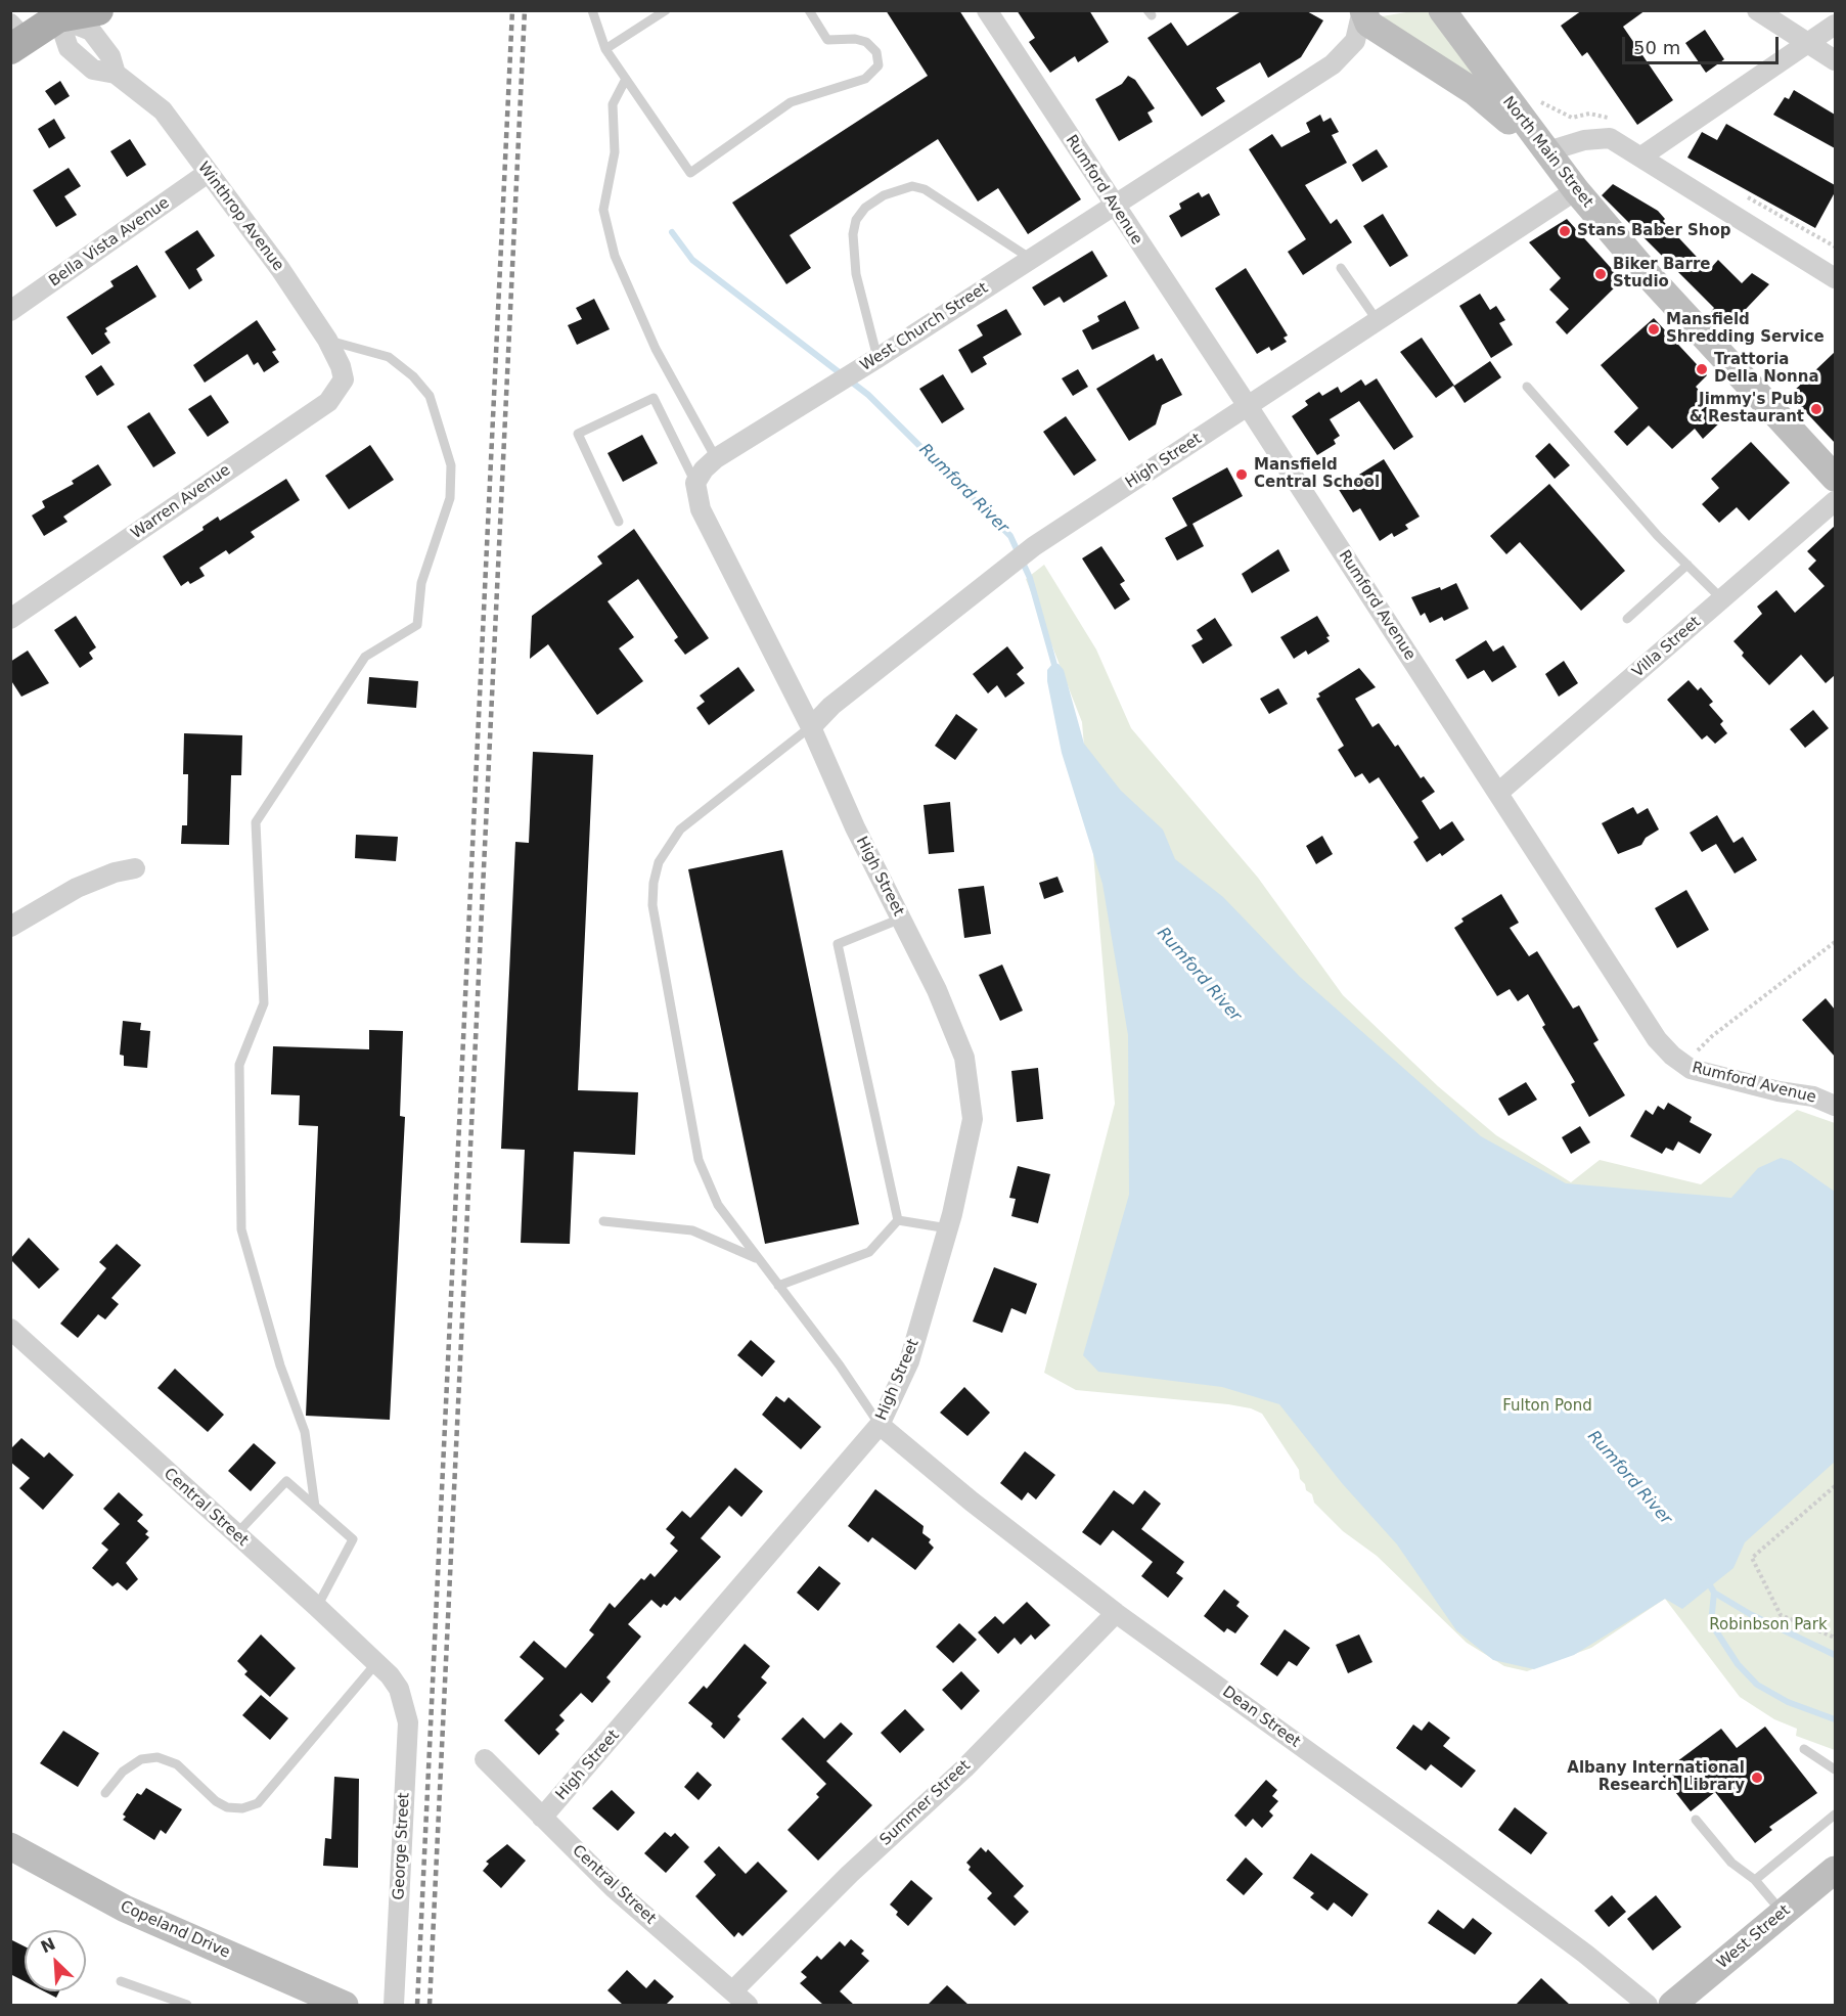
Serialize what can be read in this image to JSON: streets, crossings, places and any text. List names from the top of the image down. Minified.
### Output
{"streets":{"main road":["North Main Street","Copeland Drive","West Street"],"street":["Rumford Avenue","Winthrop Avenue","Bella Vista Avenue","West Church Street","High Street","Warren Avenue","Villa Street","Central Street","Dean Street","Summer Street","George Street"]},"crossings":[["North Main Street","High Street"],["Rumford Avenue","West Church Street"],["Rumford Avenue","High Street"],["Rumford Avenue","Villa Street"],["Winthrop Avenue","Bella Vista Avenue"],["Winthrop Avenue","Warren Avenue"],["High Street","Central Street"],["High Street","Dean Street"],["Central Street","Summer Street"],["Central Street","George Street"],["Dean Street","Summer Street"]],"water":["Rumford River"],"parks":["Fulton Pond","Robinbson Park"],"places":["Stans Baber Shop","Biker Barre Studio","Mansfield Shredding Service","Trattoria Della Nonna","Jimmy's Pub & Restaurant","Mansfield Central School","Albany International Research Library"],"scale_bar":"50 m","north":"top left"}
